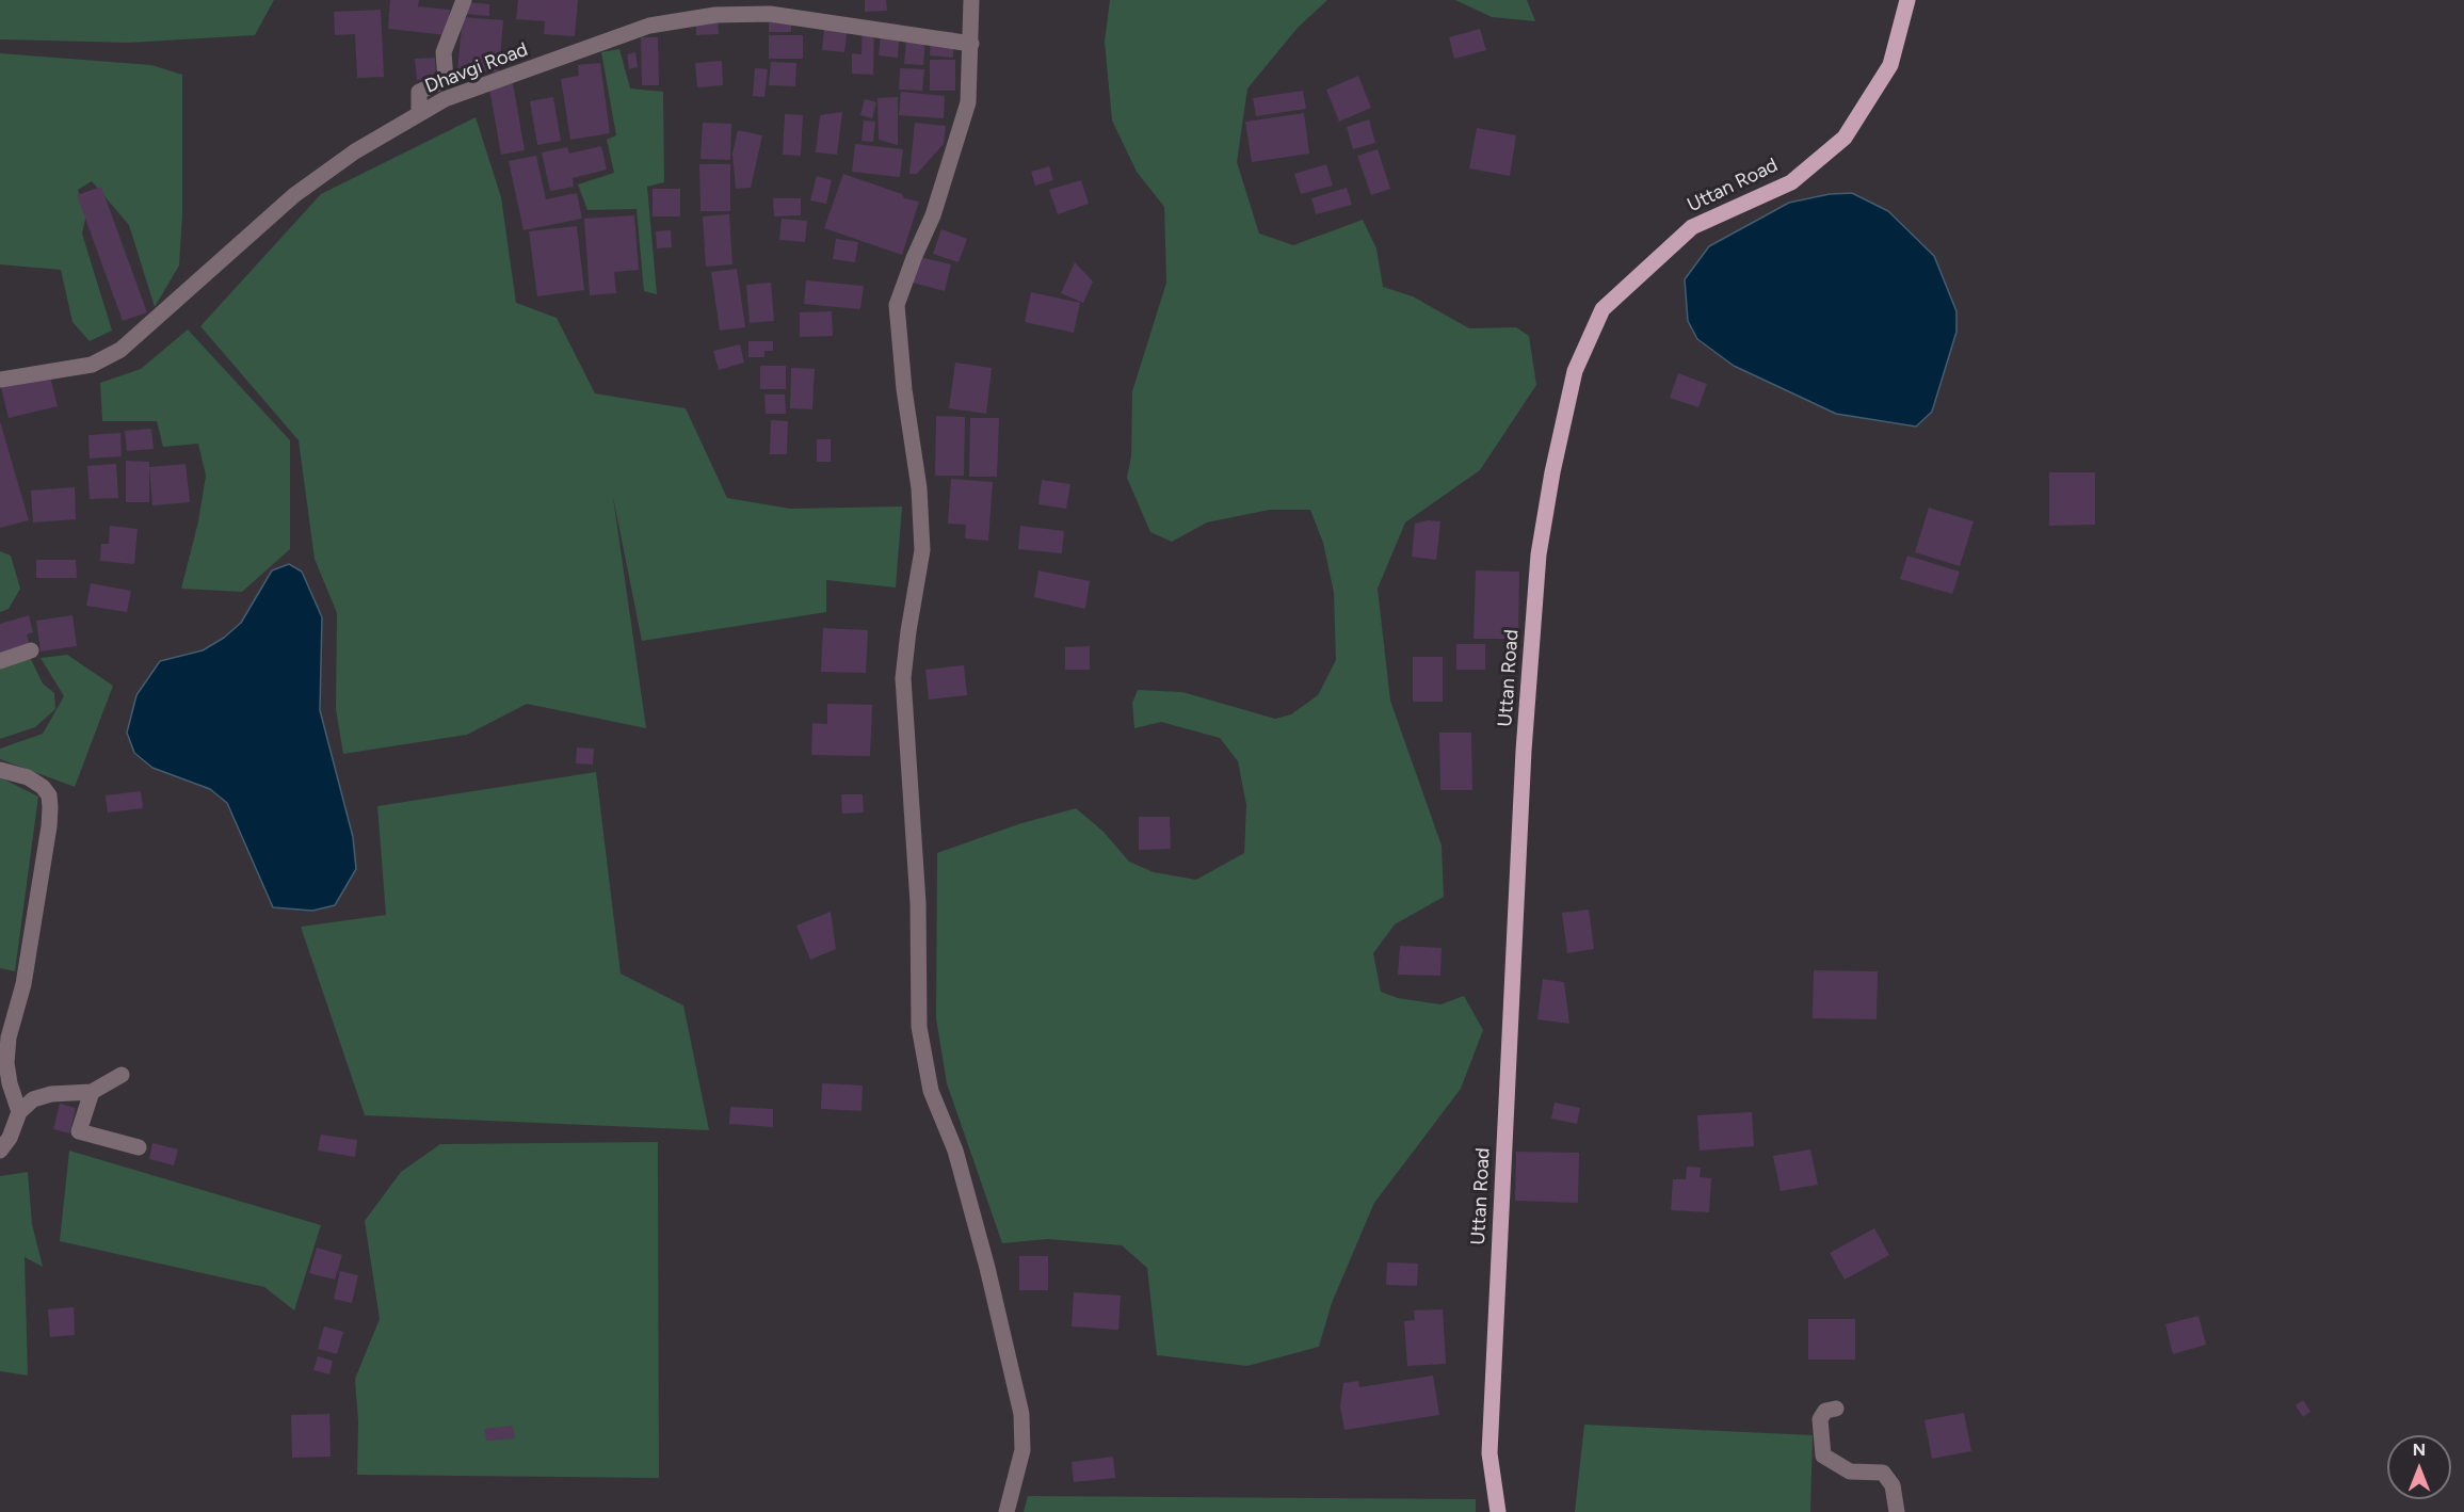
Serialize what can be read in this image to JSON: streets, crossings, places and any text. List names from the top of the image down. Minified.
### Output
{"streets":{"main road":["Uttan Road"],"street":["Dhavgi Road"]},"north":"top"}
